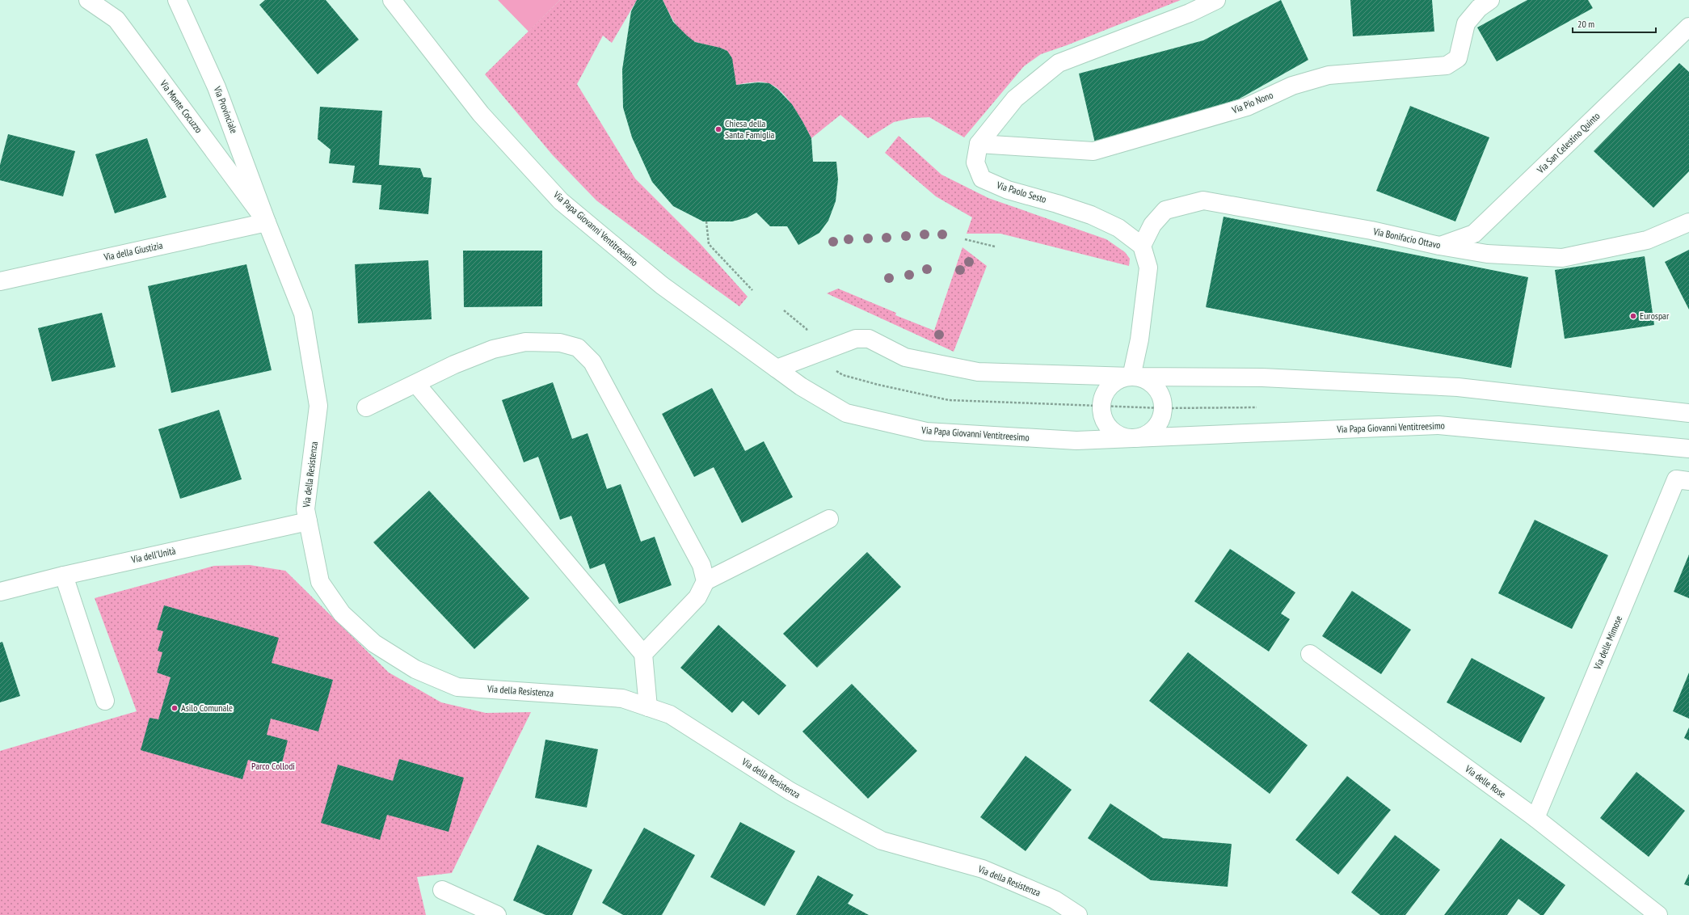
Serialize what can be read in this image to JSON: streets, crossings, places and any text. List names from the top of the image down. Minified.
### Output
{"streets":{"street":["Via Pio Nono","Via Monte Cocuzzo","Via Provinciale","Via San Celestino Quinto","Via Paolo Sesto","Via Papa Giovanni Ventitreesimo","Via Bonifacio Ottavo","Via della Giustizia","Via della Resistenza","Via dell'Unità","Via delle Mimose","Via delle Rose"]},"crossings":[["Via Pio Nono","Via Paolo Sesto"],["Via Monte Cocuzzo","Via Provinciale"],["Via Monte Cocuzzo","Via della Giustizia"],["Via Monte Cocuzzo","Via della Resistenza"],["Via Provinciale","Via della Giustizia"],["Via Provinciale","Via della Resistenza"],["Via San Celestino Quinto","Via Bonifacio Ottavo"],["Via Paolo Sesto","Via Bonifacio Ottavo"],["Via della Giustizia","Via della Resistenza"],["Via della Resistenza","Via dell'Unità"],["Via delle Mimose","Via delle Rose"]],"parks":["Parco Collodi"],"places":["Chiesa della Santa Famiglia","Eurospar","Asilo Comunale"],"scale_bar":"20 m"}
